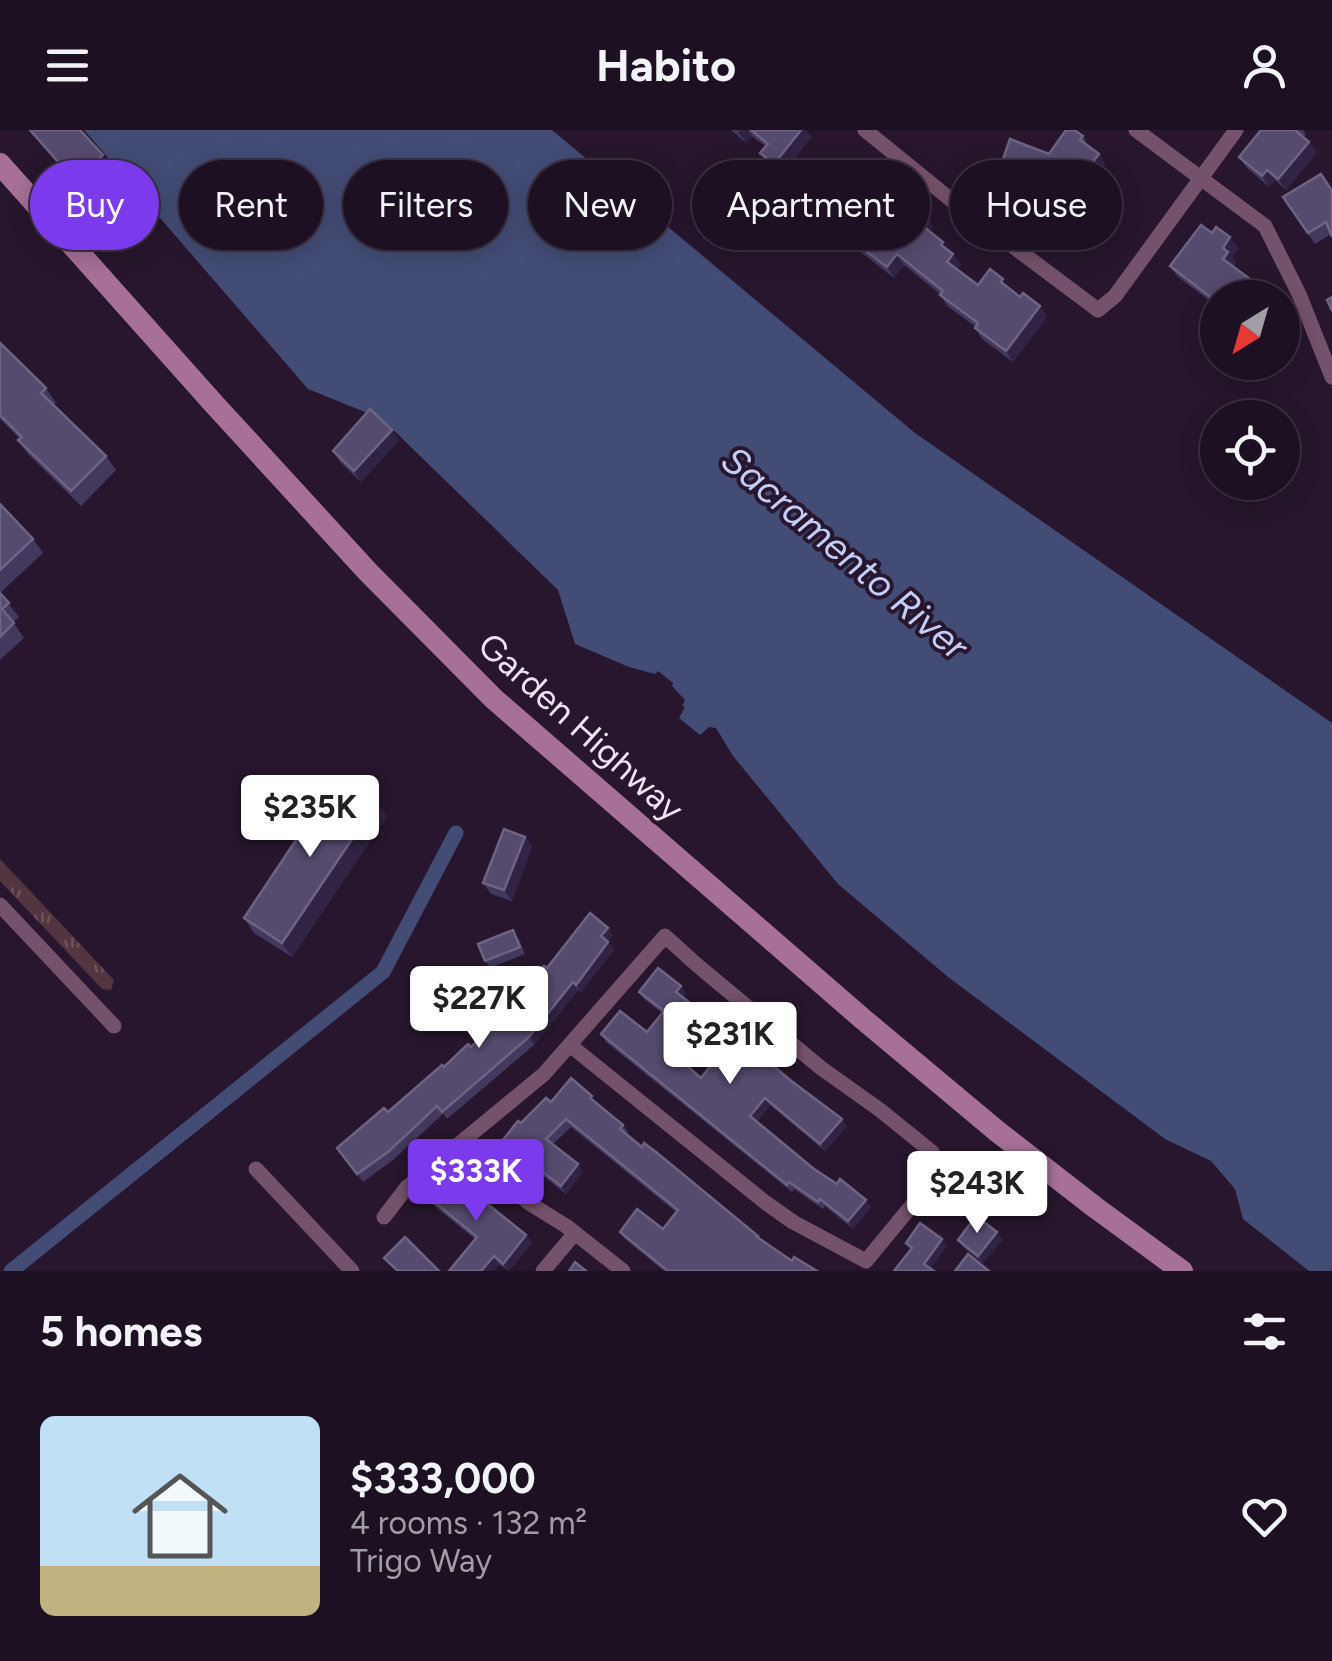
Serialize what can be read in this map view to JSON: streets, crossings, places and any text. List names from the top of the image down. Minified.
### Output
{"streets":{"main road":["Garden Highway"]},"water":["Sacramento River"],"north":"bottom left","page":{"header":"Habito","chip":["Buy","Rent","Filters","New","Apartment","House"],"price":["$235K","$227K","$231K","$333K","$243K"],"heading":"5 homes","list":[{"name":"$333,000","note":"4 rooms · 132 m² · Trigo Way"}]}}
